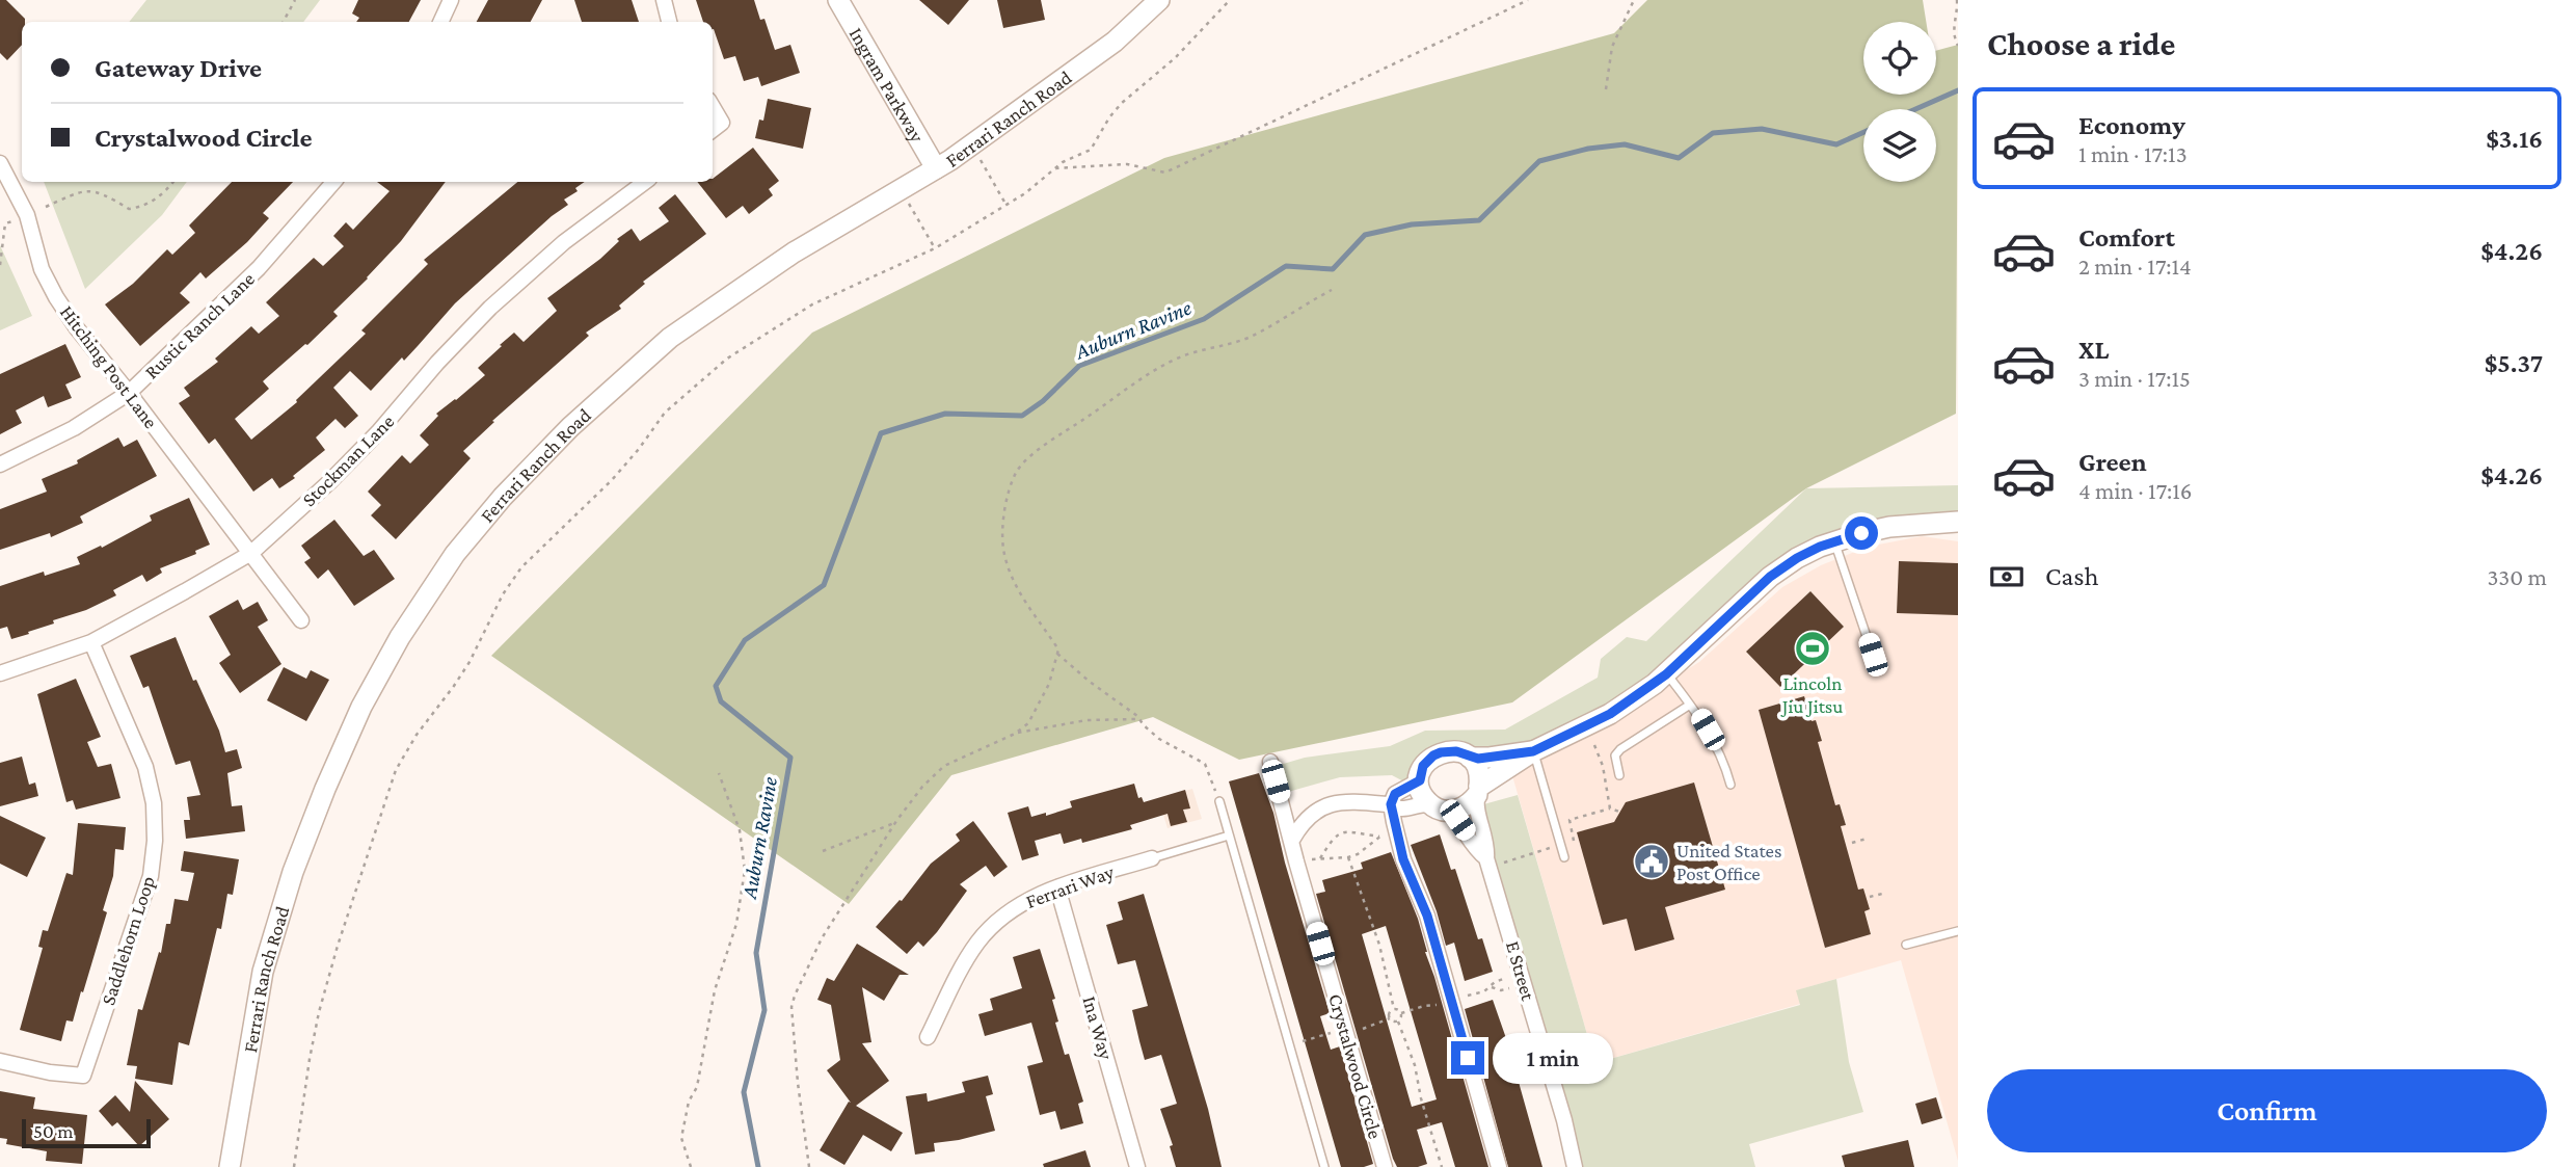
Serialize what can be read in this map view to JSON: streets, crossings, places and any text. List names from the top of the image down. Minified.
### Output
{"streets":{"main road":["Ingram Parkway","Ferrari Ranch Road"],"street":["Rustic Ranch Lane","Hitching Post Lane","Stockman Lane","Ferrari Way","Saddlehorn Loop","E Street","Ina Way","Crystalwood Circle"]},"crossings":[["Ingram Parkway","Ferrari Ranch Road"],["Rustic Ranch Lane","Hitching Post Lane"],["Hitching Post Lane","Stockman Lane"],["Stockman Lane","Saddlehorn Loop"],["Ferrari Way","Ina Way"]],"water":["Auburn Ravine"],"places":{"sports":["Lincoln Jiu Jitsu"],"public building":["United States Post Office"]},"scale_bar":"50 m","page":{"heading":"Choose a ride","banner":["Gateway Drive","Crystalwood Circle"],"list":[{"name":"Economy","note":"1 min · 17:13","value":"$3.16"},{"name":"Comfort","note":"2 min · 17:14","value":"$4.26"},{"name":"XL","note":"3 min · 17:15","value":"$5.37"},{"name":"Green","note":"4 min · 17:16","value":"$4.26"}],"pay":["Cash","330 m"],"bubble":"1 min","buttons":"Confirm","scale":"50 m"}}
